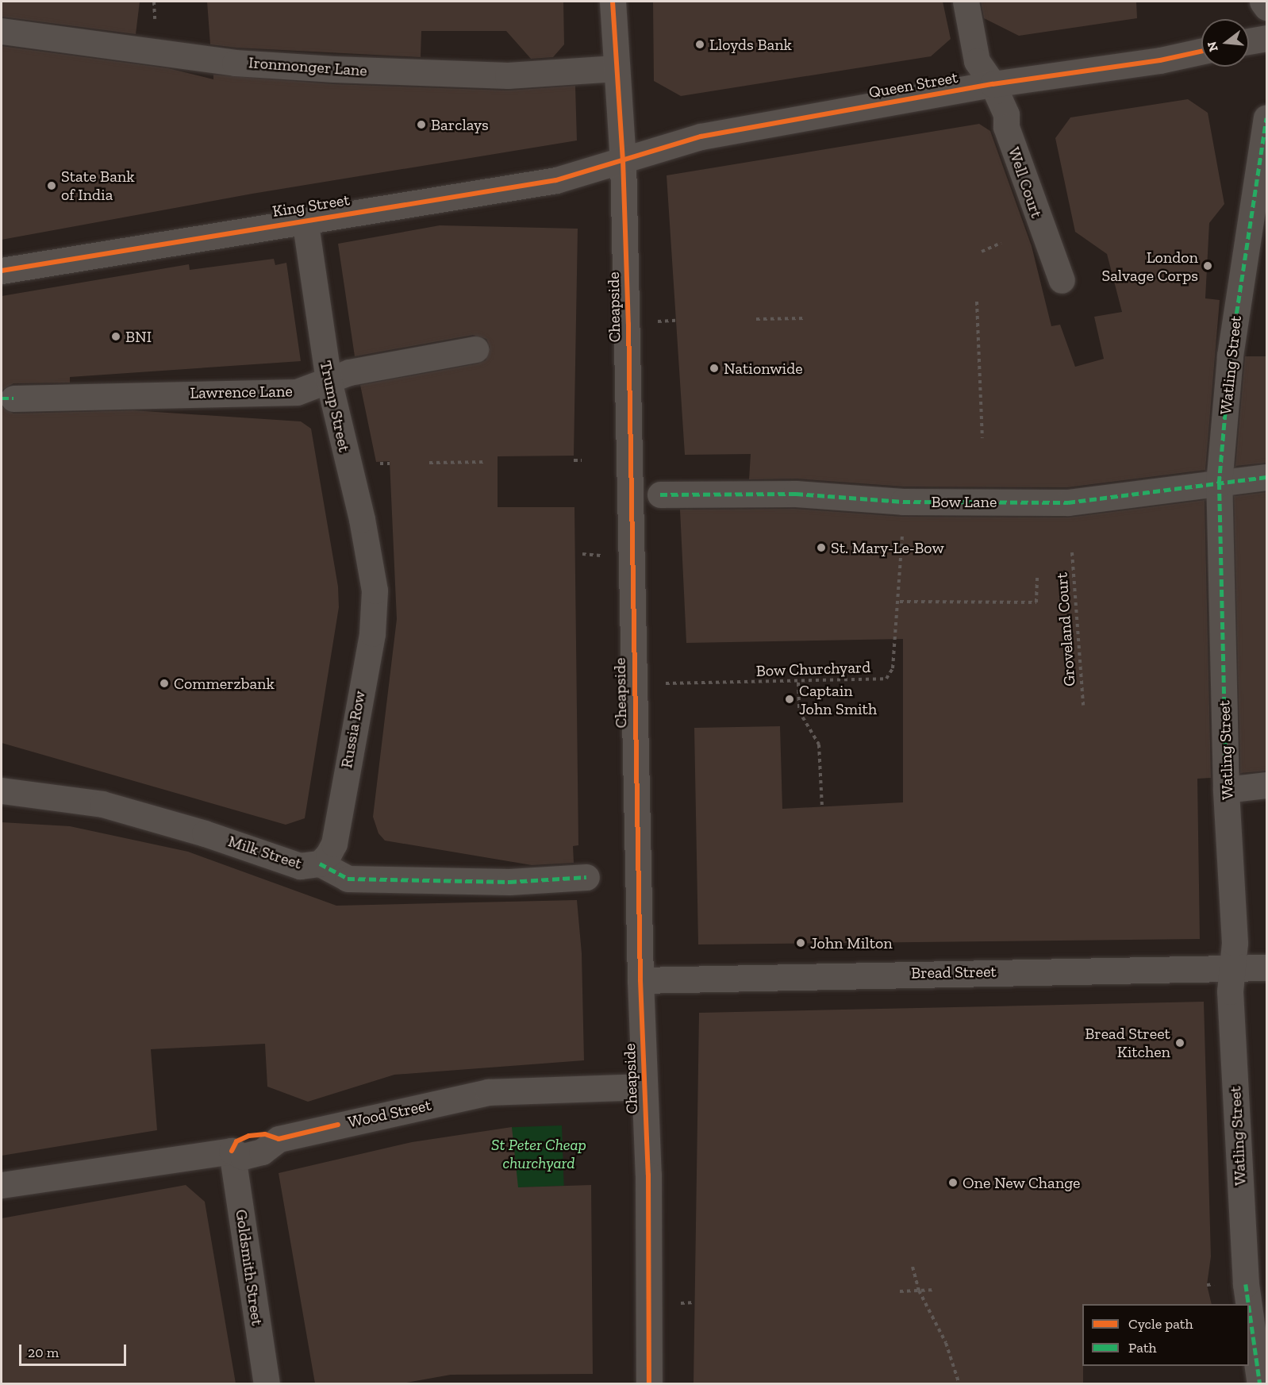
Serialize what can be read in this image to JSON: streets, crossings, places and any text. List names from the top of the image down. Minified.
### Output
{"streets":{"street":["Ironmonger Lane","Queen Street","Well Court","King Street","Cheapside","Watling Street","Lawrence Lane","Trump Street","Bow Lane","Russia Row","Milk Street","Bread Street","Wood Street","Goldsmith Street"],"path":["Groveland Court","Bow Churchyard"]},"crossings":[["Ironmonger Lane","Cheapside"],["Queen Street","Well Court"],["Queen Street","King Street"],["Queen Street","Cheapside"],["King Street","Cheapside"],["King Street","Trump Street"],["Cheapside","Bread Street"],["Cheapside","Wood Street"],["Watling Street","Bow Lane"],["Watling Street","Bread Street"],["Lawrence Lane","Trump Street"],["Trump Street","Russia Row"],["Bow Lane","Bow Churchyard"],["Russia Row","Milk Street"],["Wood Street","Goldsmith Street"]],"parks":["St Peter Cheap churchyard"],"places":["Lloyds Bank","Barclays","State Bank of India","London Salvage Corps","BNI","Nationwide","St. Mary-Le-Bow","Commerzbank","Captain John Smith","John Milton","Bread Street Kitchen","One New Change"],"legend":["Cycle path","Path"],"scale_bar":"20 m","north":"left"}
